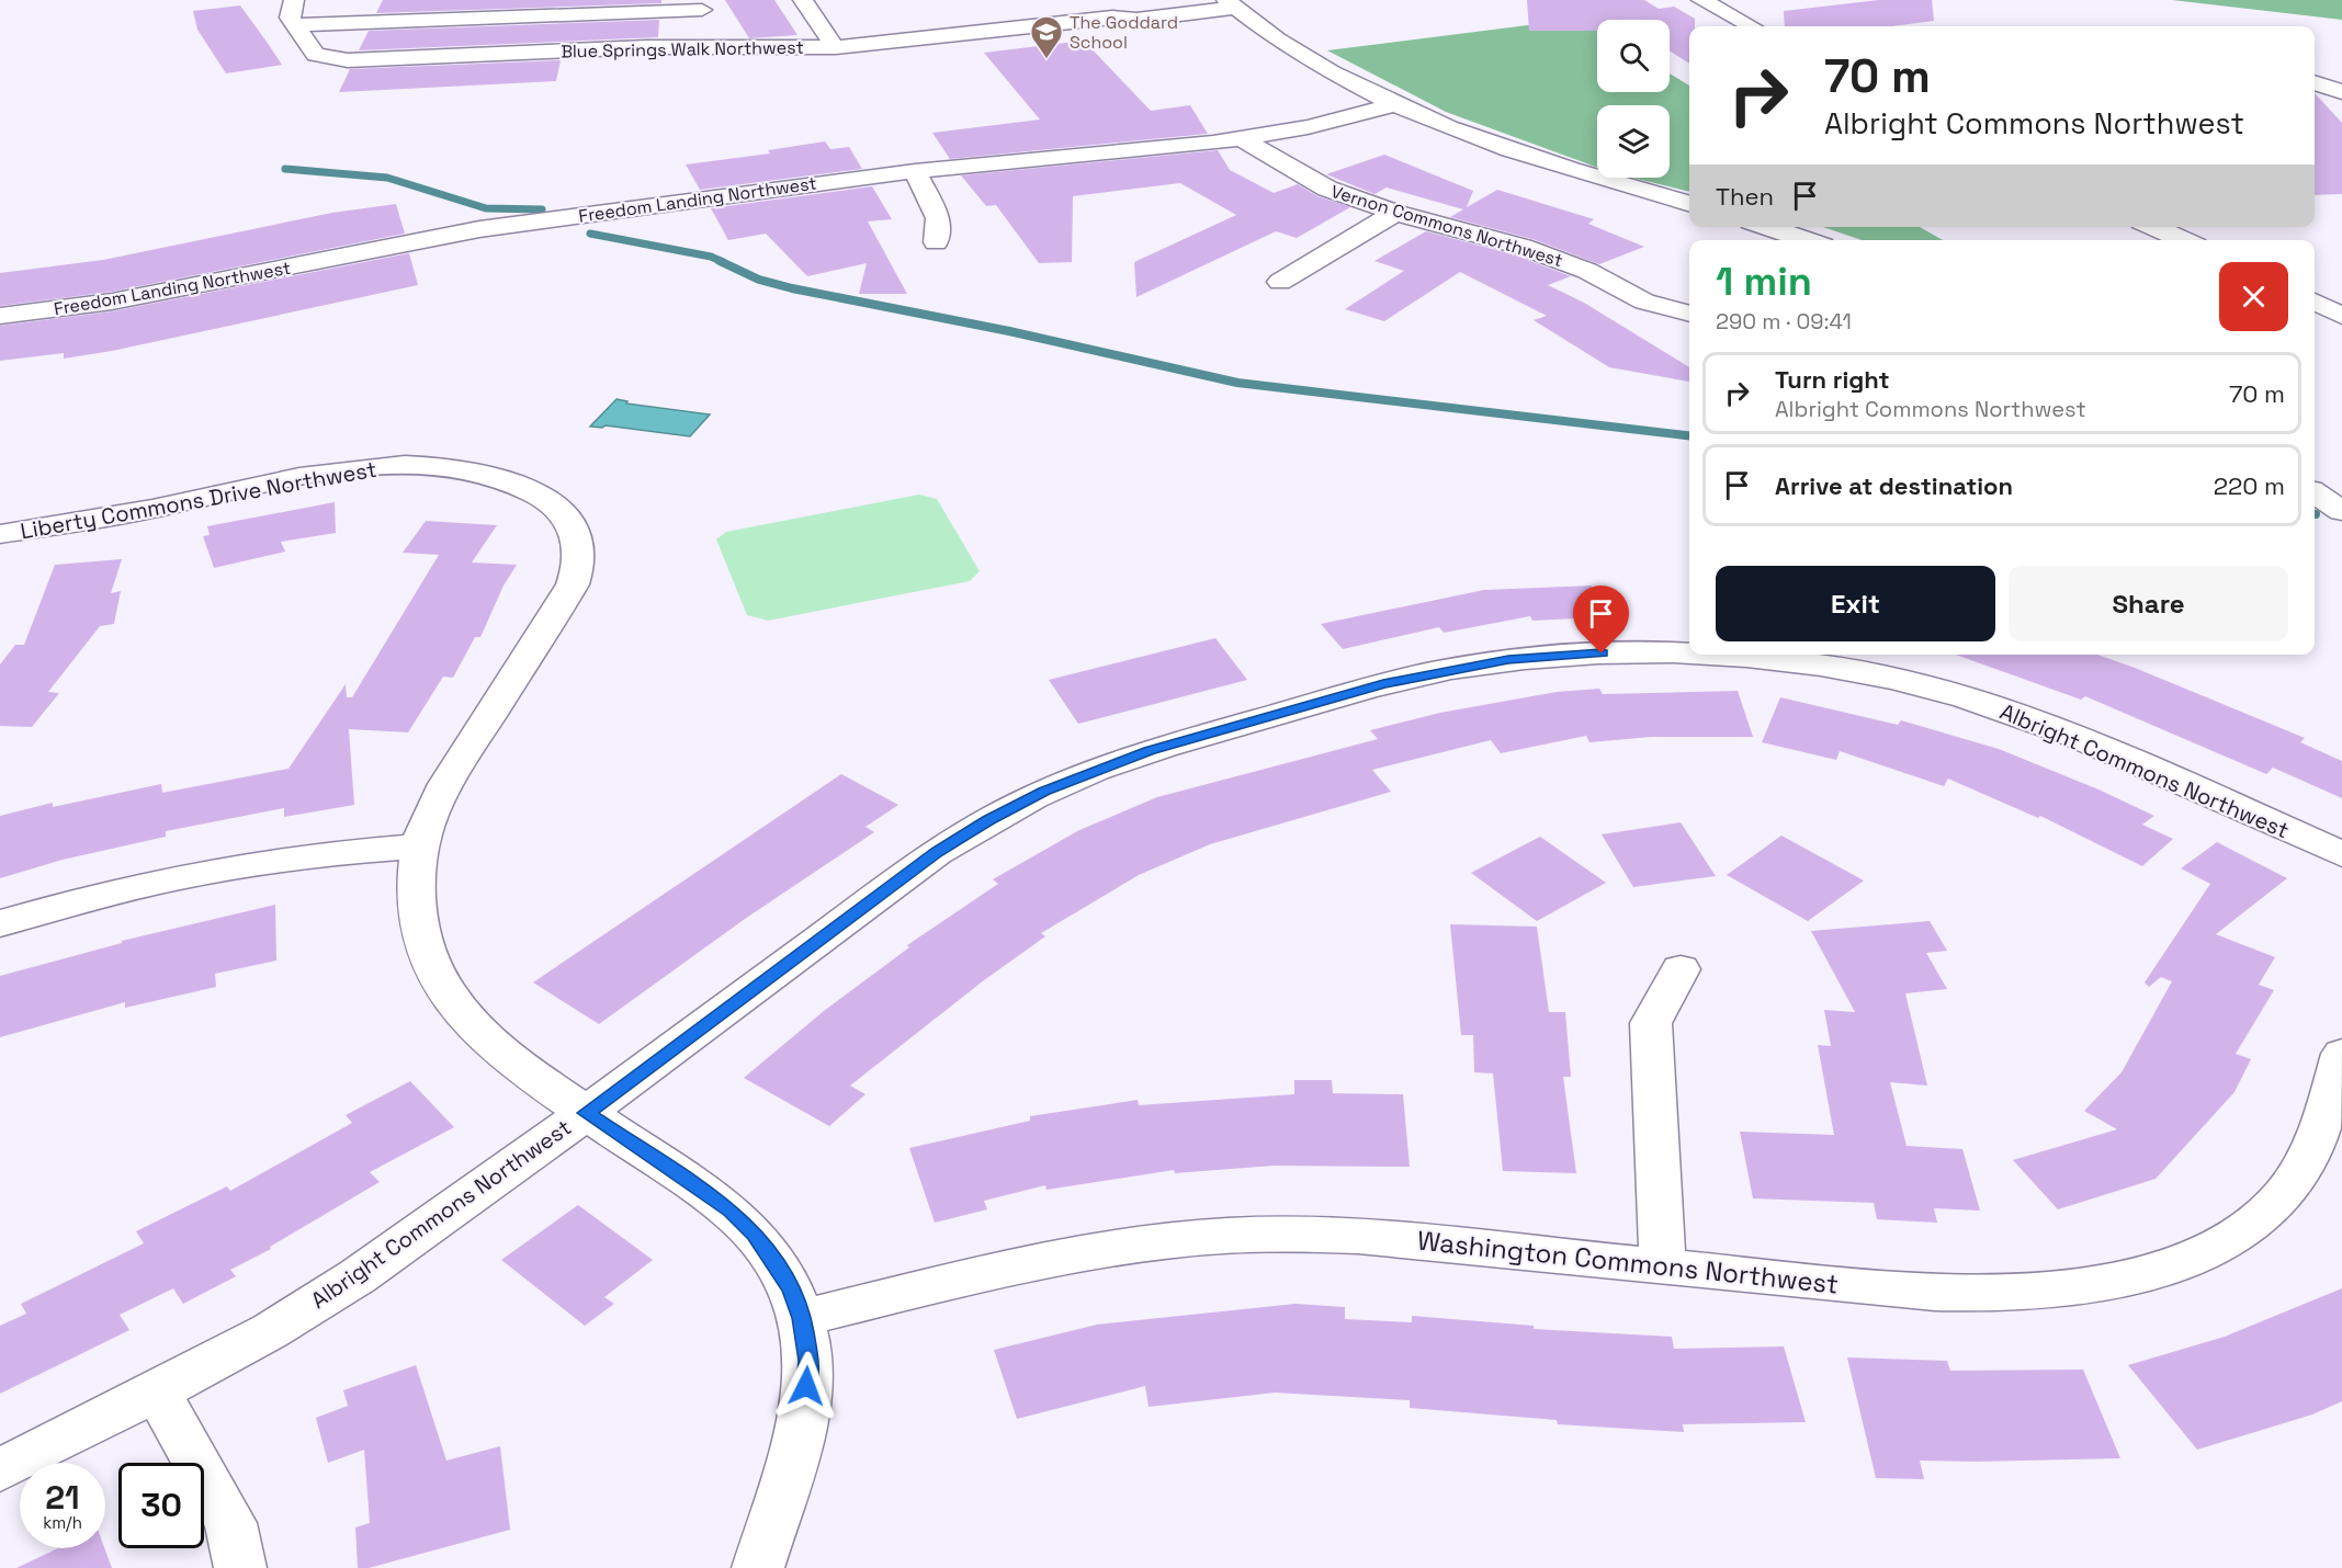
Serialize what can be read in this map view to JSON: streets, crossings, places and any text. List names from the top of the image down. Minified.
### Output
{"streets":{"street":["Blue Springs Walk Northwest","Freedom Landing Northwest","Vernon Commons Northwest","Liberty Commons Drive Northwest","Albright Commons Northwest","Washington Commons Northwest"]},"crossings":[["Freedom Landing Northwest","Vernon Commons Northwest"],["Liberty Commons Drive Northwest","Albright Commons Northwest"],["Liberty Commons Drive Northwest","Washington Commons Northwest"]],"places":{"school or university":["The Goddard School"]},"page":{"turn":["70 m","Albright Commons Northwest"],"then":"Then","heading":["1 min","290 m · 09:41"],"list":[{"name":"Turn right","note":"Albright Commons Northwest","value":"70 m"},{"name":"Arrive at destination","value":"220 m"}],"buttons":["Exit","Share"],"speed":"21 km/h","limit":"30"}}
